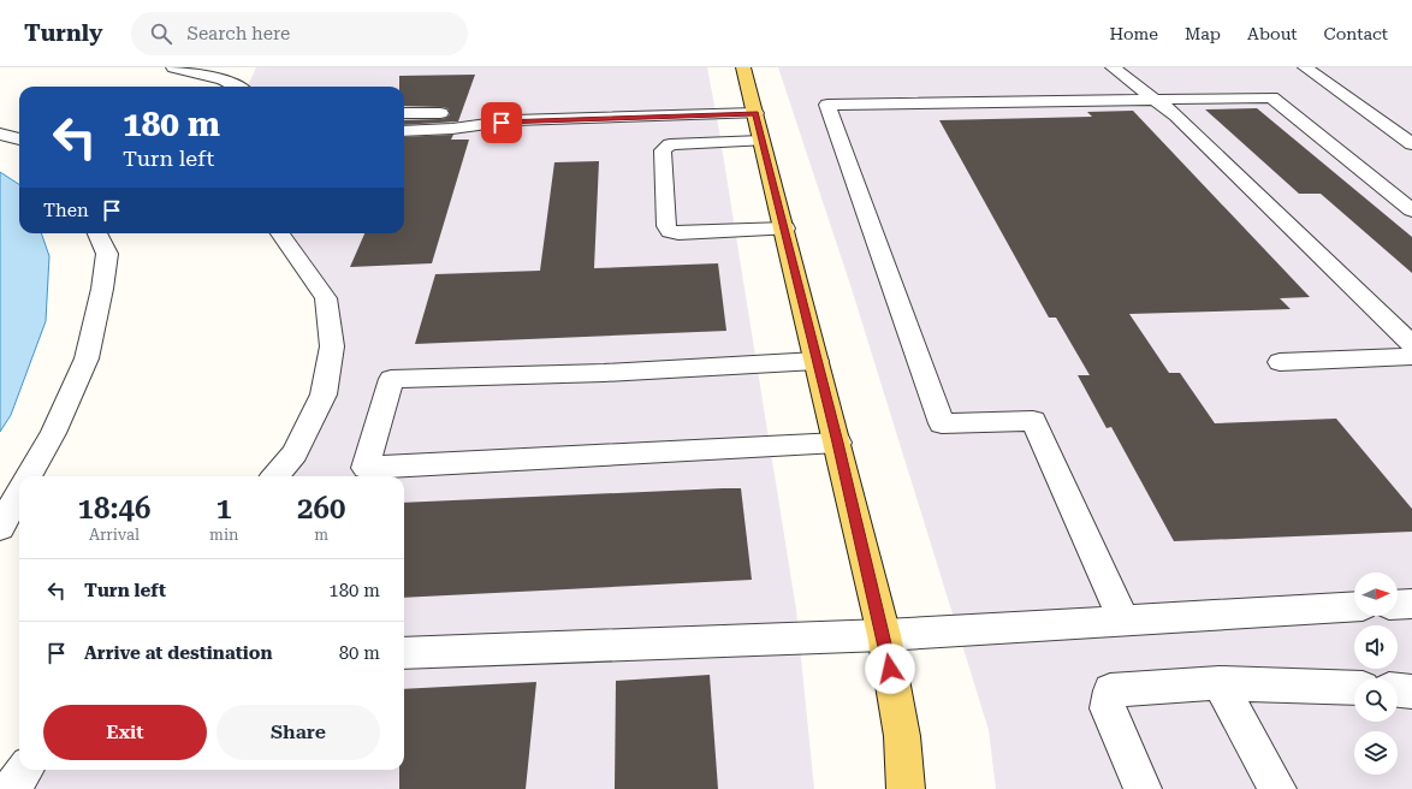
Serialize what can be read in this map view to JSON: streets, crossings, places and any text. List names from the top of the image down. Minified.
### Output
{"north":"right","page":{"header":"Turnly","search":"Search here","nav":["Home","Map","About","Contact"],"turn":["180 m","Turn left"],"then":"Then","eta":["18:46","Arrival","1","min","260","m"],"list":[{"name":"Turn left","value":"180 m"},{"name":"Arrive at destination","value":"80 m"}],"buttons":["Exit","Share"]}}
